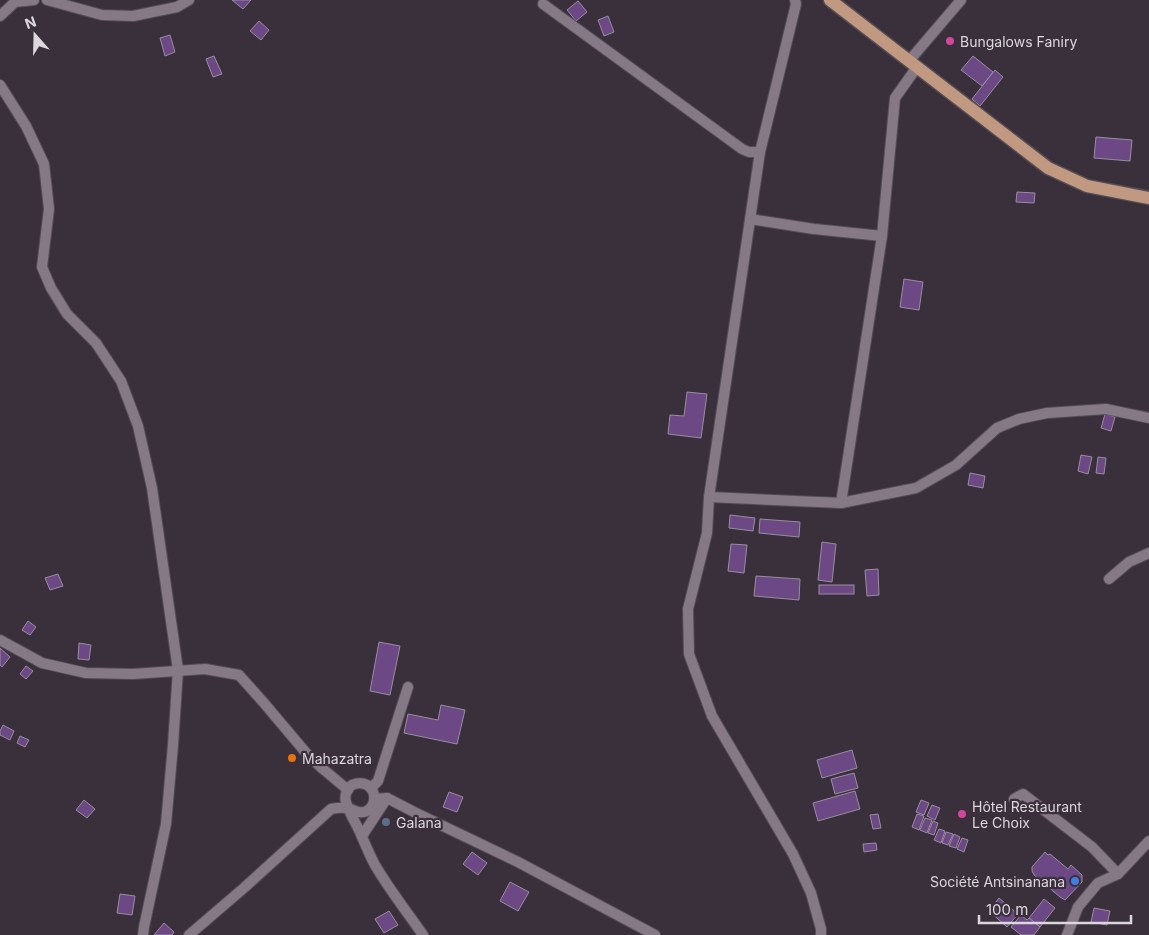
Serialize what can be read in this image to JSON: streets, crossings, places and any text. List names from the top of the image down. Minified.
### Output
{"places":["Bungalows Faniry","Mahazatra","Hôtel Restaurant Le Choix","Galana","Société Antsinanana"],"scale_bar":"100 m","north":"top"}
